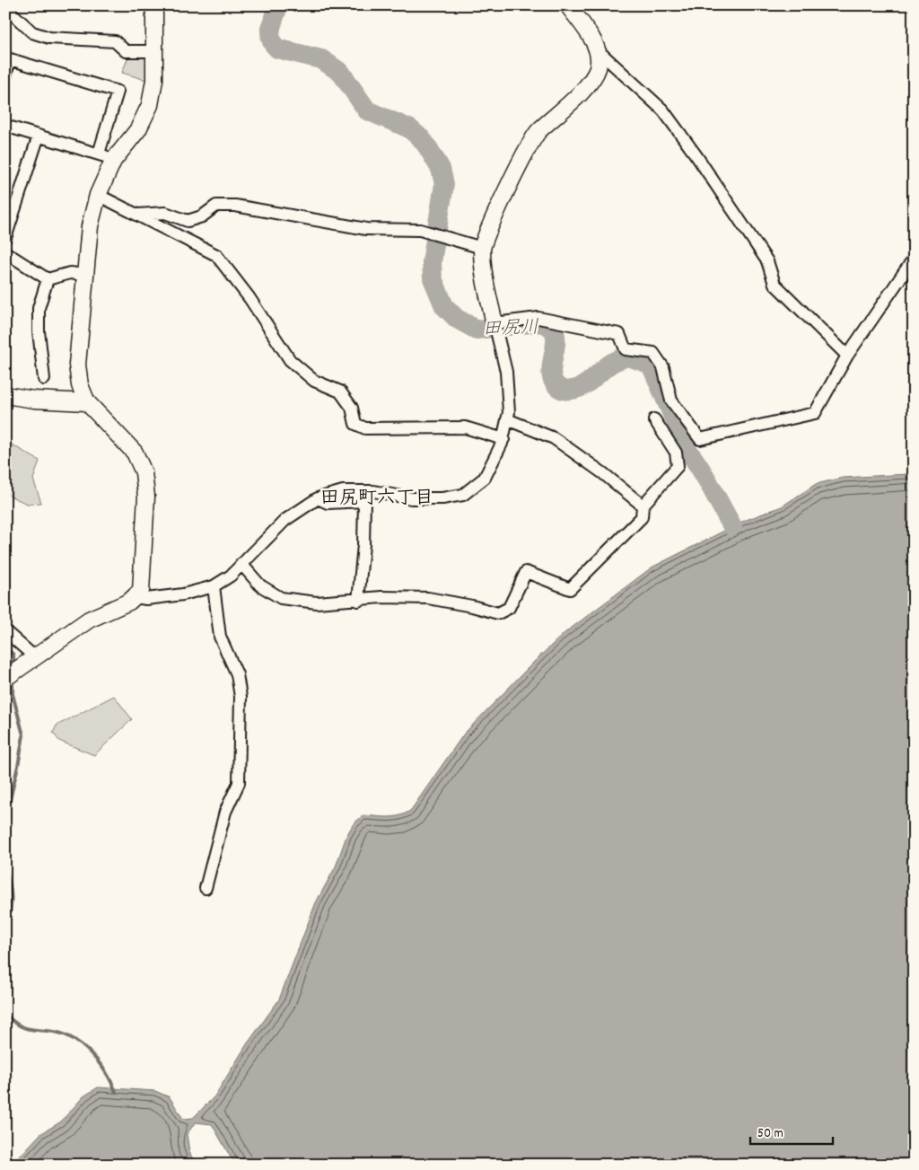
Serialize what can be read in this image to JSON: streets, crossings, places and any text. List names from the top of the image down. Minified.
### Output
{"districts":["田尻町六丁目"],"water":["田尻川"],"scale_bar":"50 m"}
